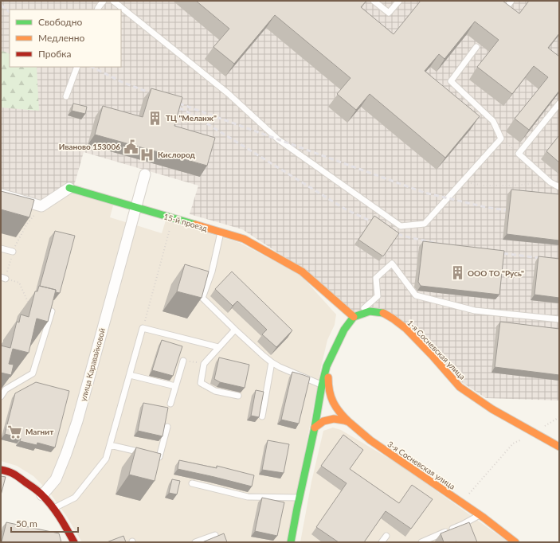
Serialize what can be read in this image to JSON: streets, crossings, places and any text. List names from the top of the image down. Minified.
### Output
{"streets":{"main road":["15-й проезд","1-я Сосневская улица","3-я Сосневская улица"],"street":["улица Каравайковой"]},"crossings":[["15-й проезд","1-я Сосневская улица"],["15-й проезд","улица Каравайковой"]],"places":{"building":["ТЦ \"Меланж\"","ООО ТО \"Русь\""],"public building":["Иваново 153006"],"hospital":["Кислород"],"supermarket":["Магнит"]},"legend":["Свободно","Медленно","Пробка"],"scale_bar":"50 m"}
